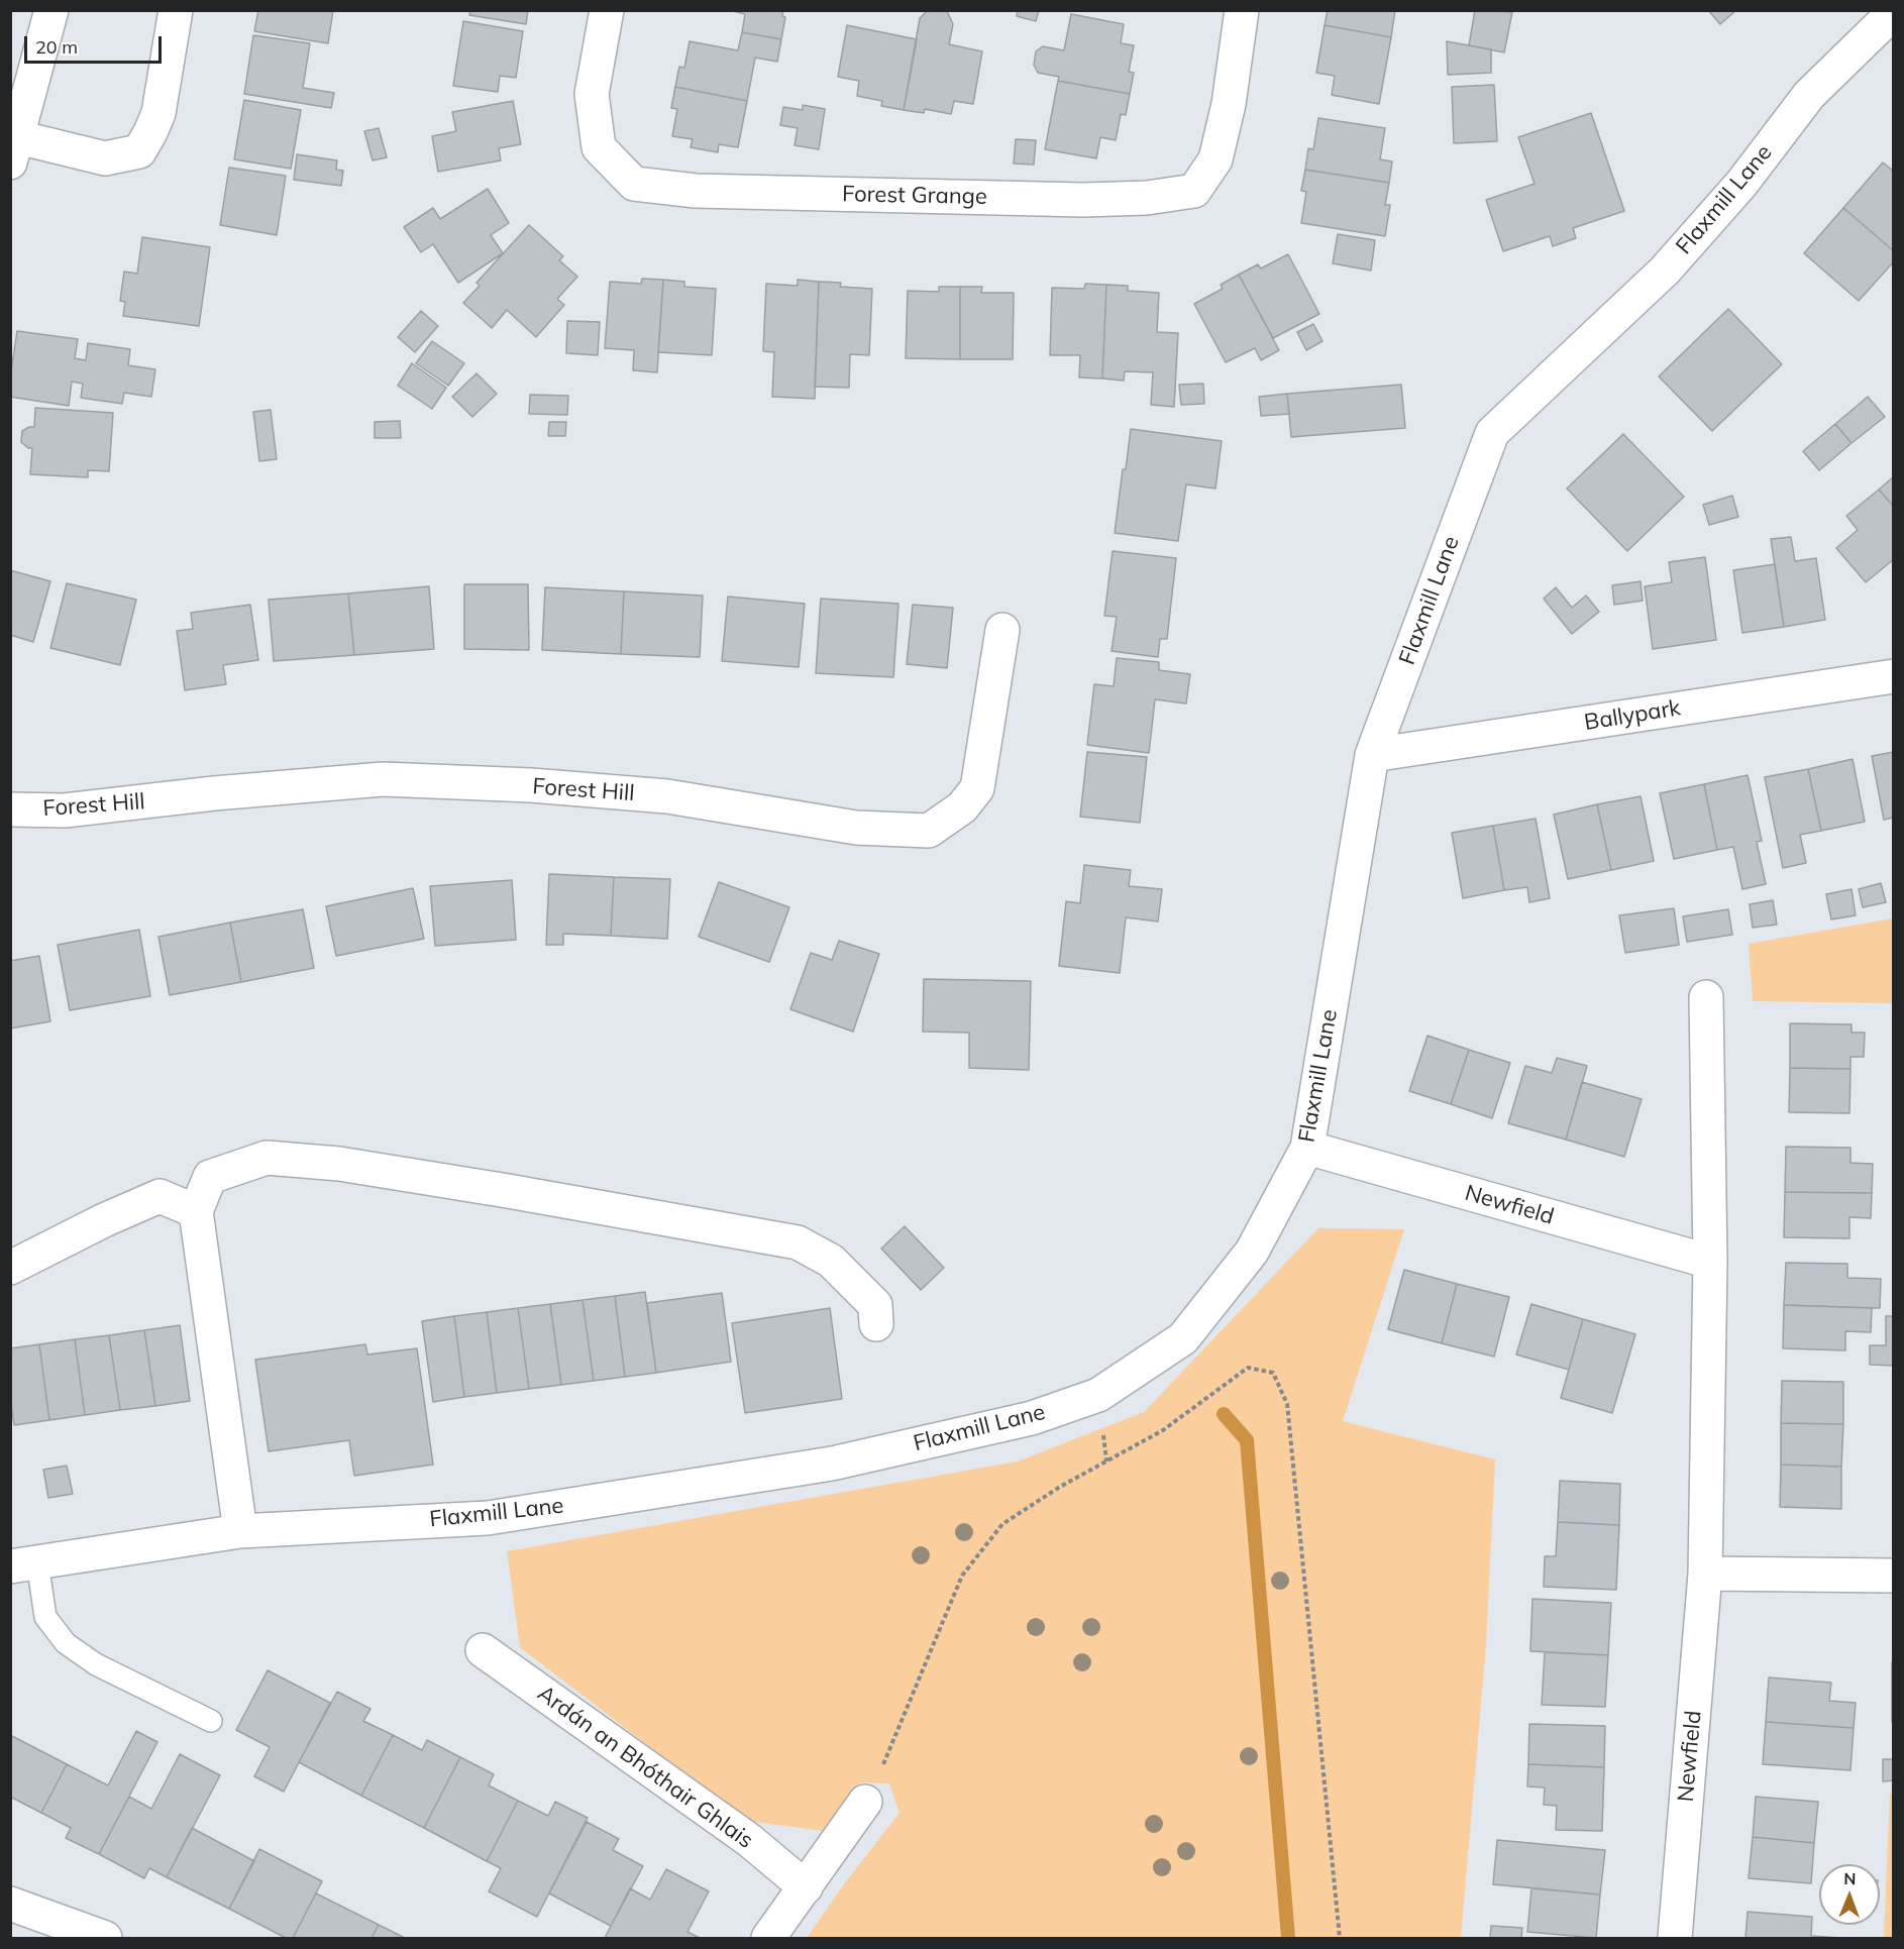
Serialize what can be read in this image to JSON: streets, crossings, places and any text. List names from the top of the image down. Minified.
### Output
{"streets":{"street":["Forest Grange","Flaxmill Lane","Ballypark","Forest Hill","Newfield","Ardán an Bhóthair Ghlais"]},"crossings":[["Flaxmill Lane","Ballypark"],["Flaxmill Lane","Newfield"]],"scale_bar":"20 m","north":"top"}
